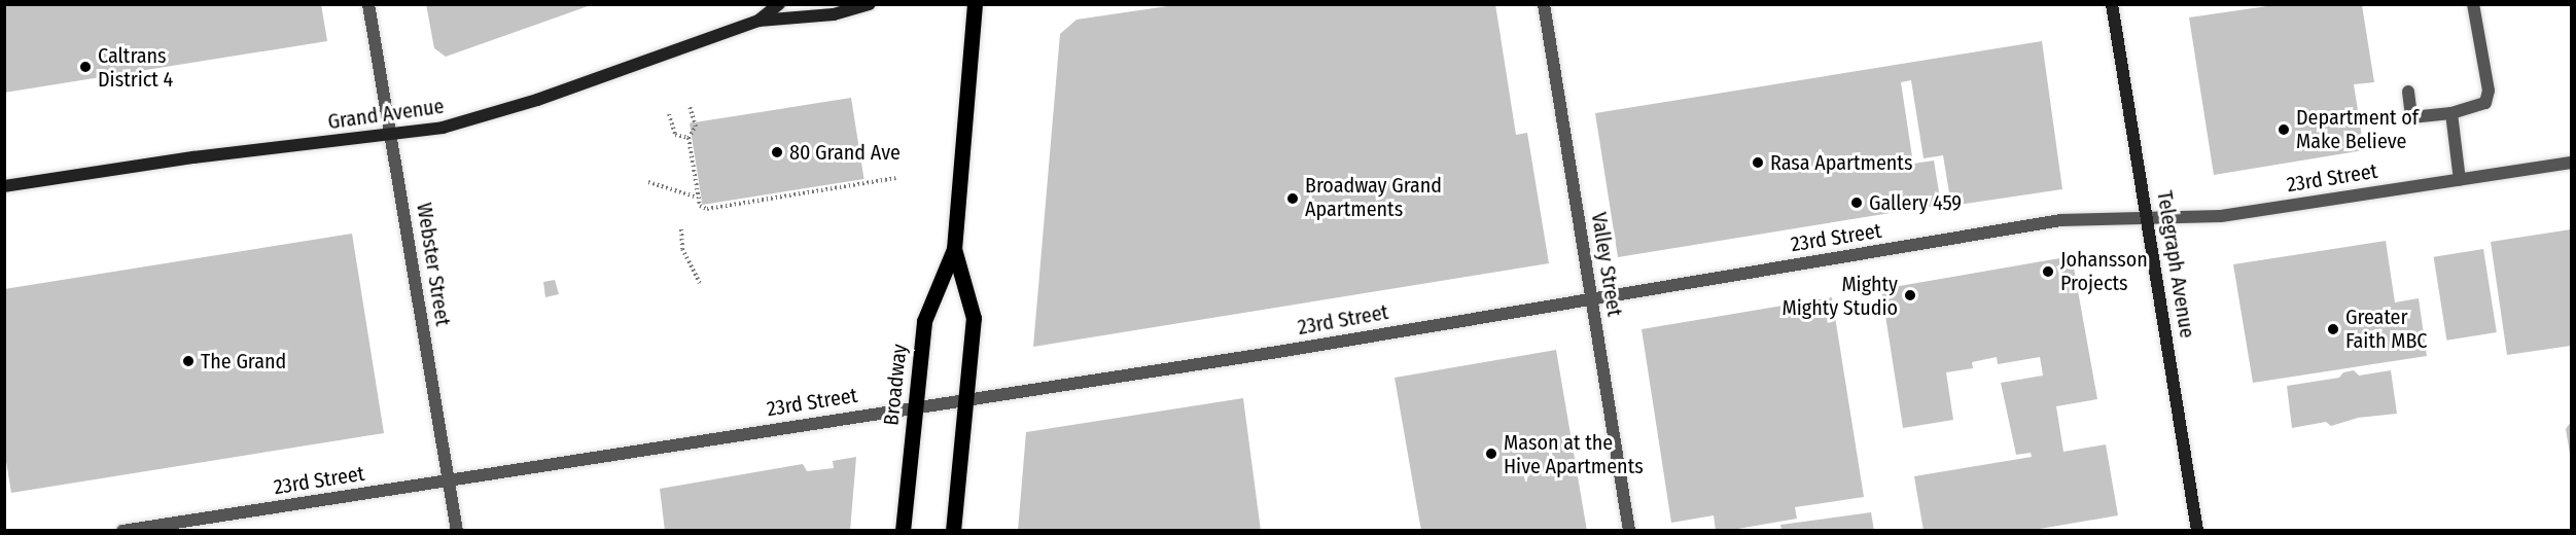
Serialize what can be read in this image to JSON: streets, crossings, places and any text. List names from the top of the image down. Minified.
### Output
{"streets":{"main road":["Grand Avenue","Telegraph Avenue","Broadway"],"street":["23rd Street","Webster Street","Valley Street"]},"crossings":[["Grand Avenue","Webster Street"],["23rd Street","Webster Street"],["23rd Street","Valley Street"],["23rd Street","Telegraph Avenue"],["23rd Street","Broadway"]],"places":["Caltrans District 4","Department of Make Believe","80 Grand Ave","Rasa Apartments","Broadway Grand Apartments","Gallery 459","Johansson Projects","Mighty Mighty Studio","Greater Faith MBC","The Grand","Mason at the Hive Apartments"]}
